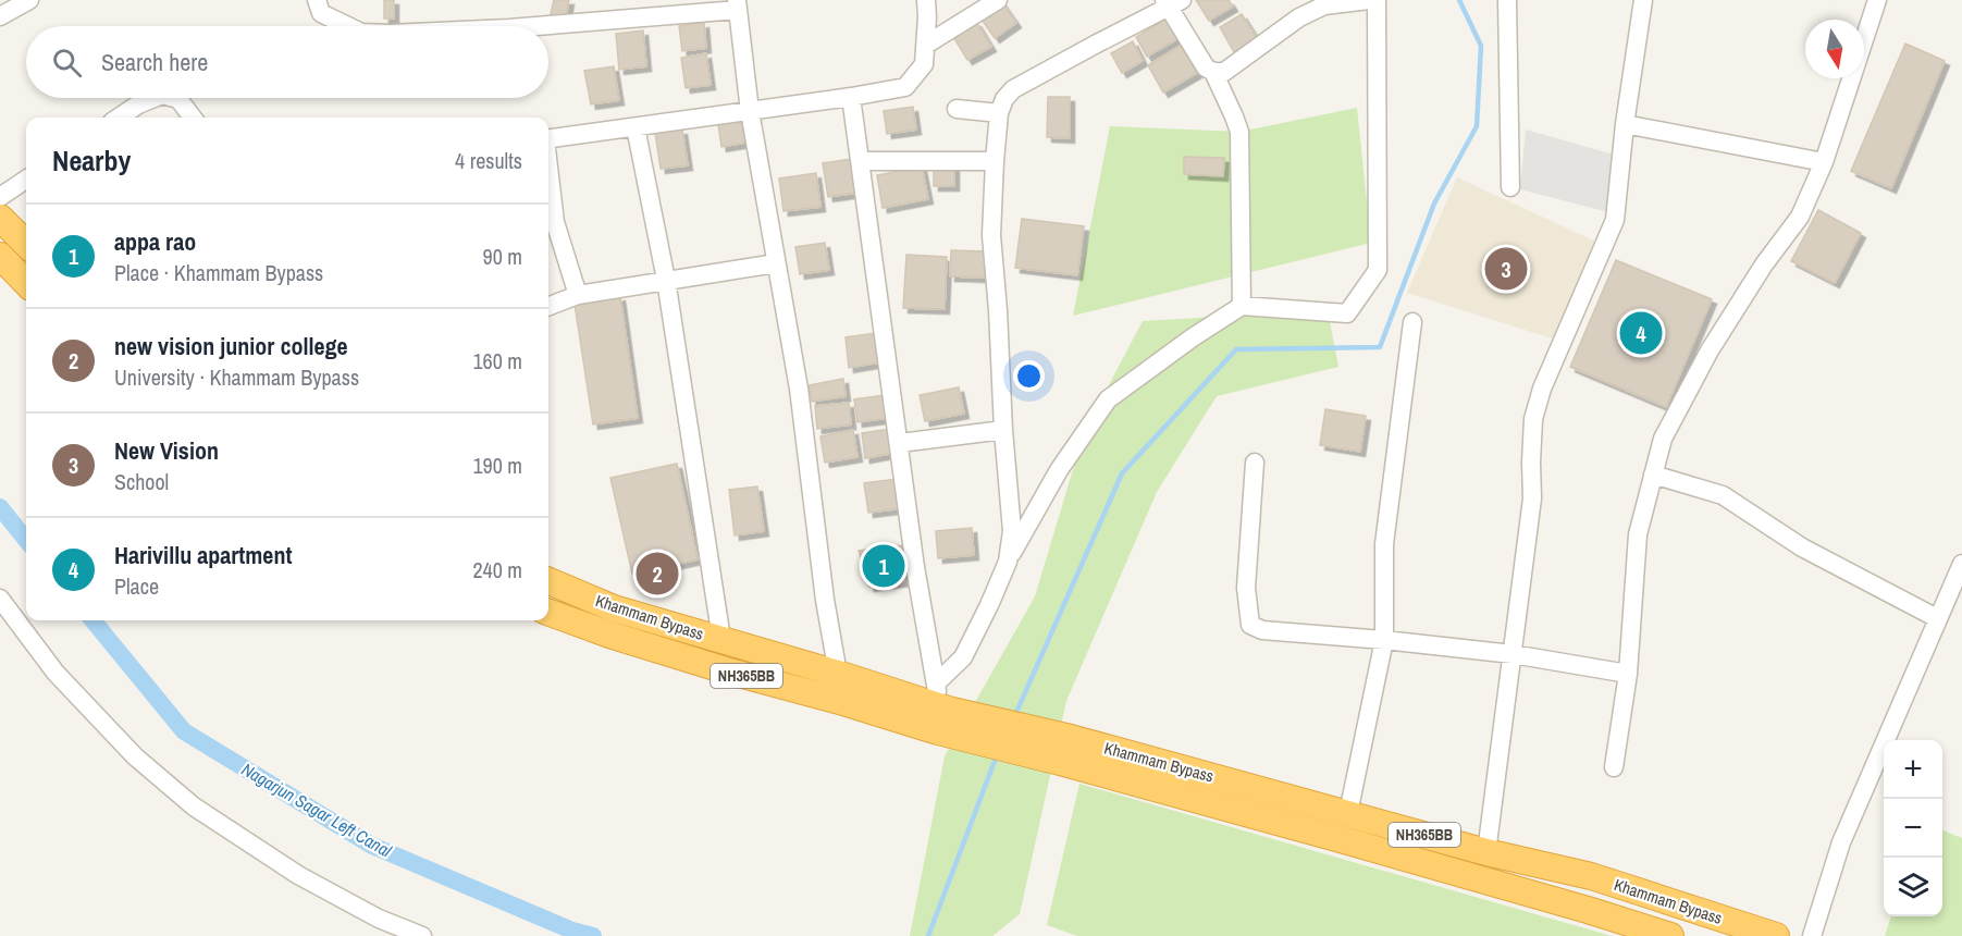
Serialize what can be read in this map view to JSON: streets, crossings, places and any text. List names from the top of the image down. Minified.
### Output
{"streets":{"highway":["Khammam Bypass","NH365BB"]},"water":["Nagarjun Sagar Left Canal"],"north":"bottom","page":{"search":"Search here","heading":["Nearby","4 results"],"list":[{"mark":"1","name":"appa rao","note":"Place · Khammam Bypass","value":"90 m"},{"mark":"2","name":"new vision junior college","note":"University · Khammam Bypass","value":"160 m"},{"mark":"3","name":"New Vision","note":"School","value":"190 m"},{"mark":"4","name":"Harivillu apartment","note":"Place","value":"240 m"}],"pins":["3","4","1","2"],"map_buttons":["+","−"]}}
